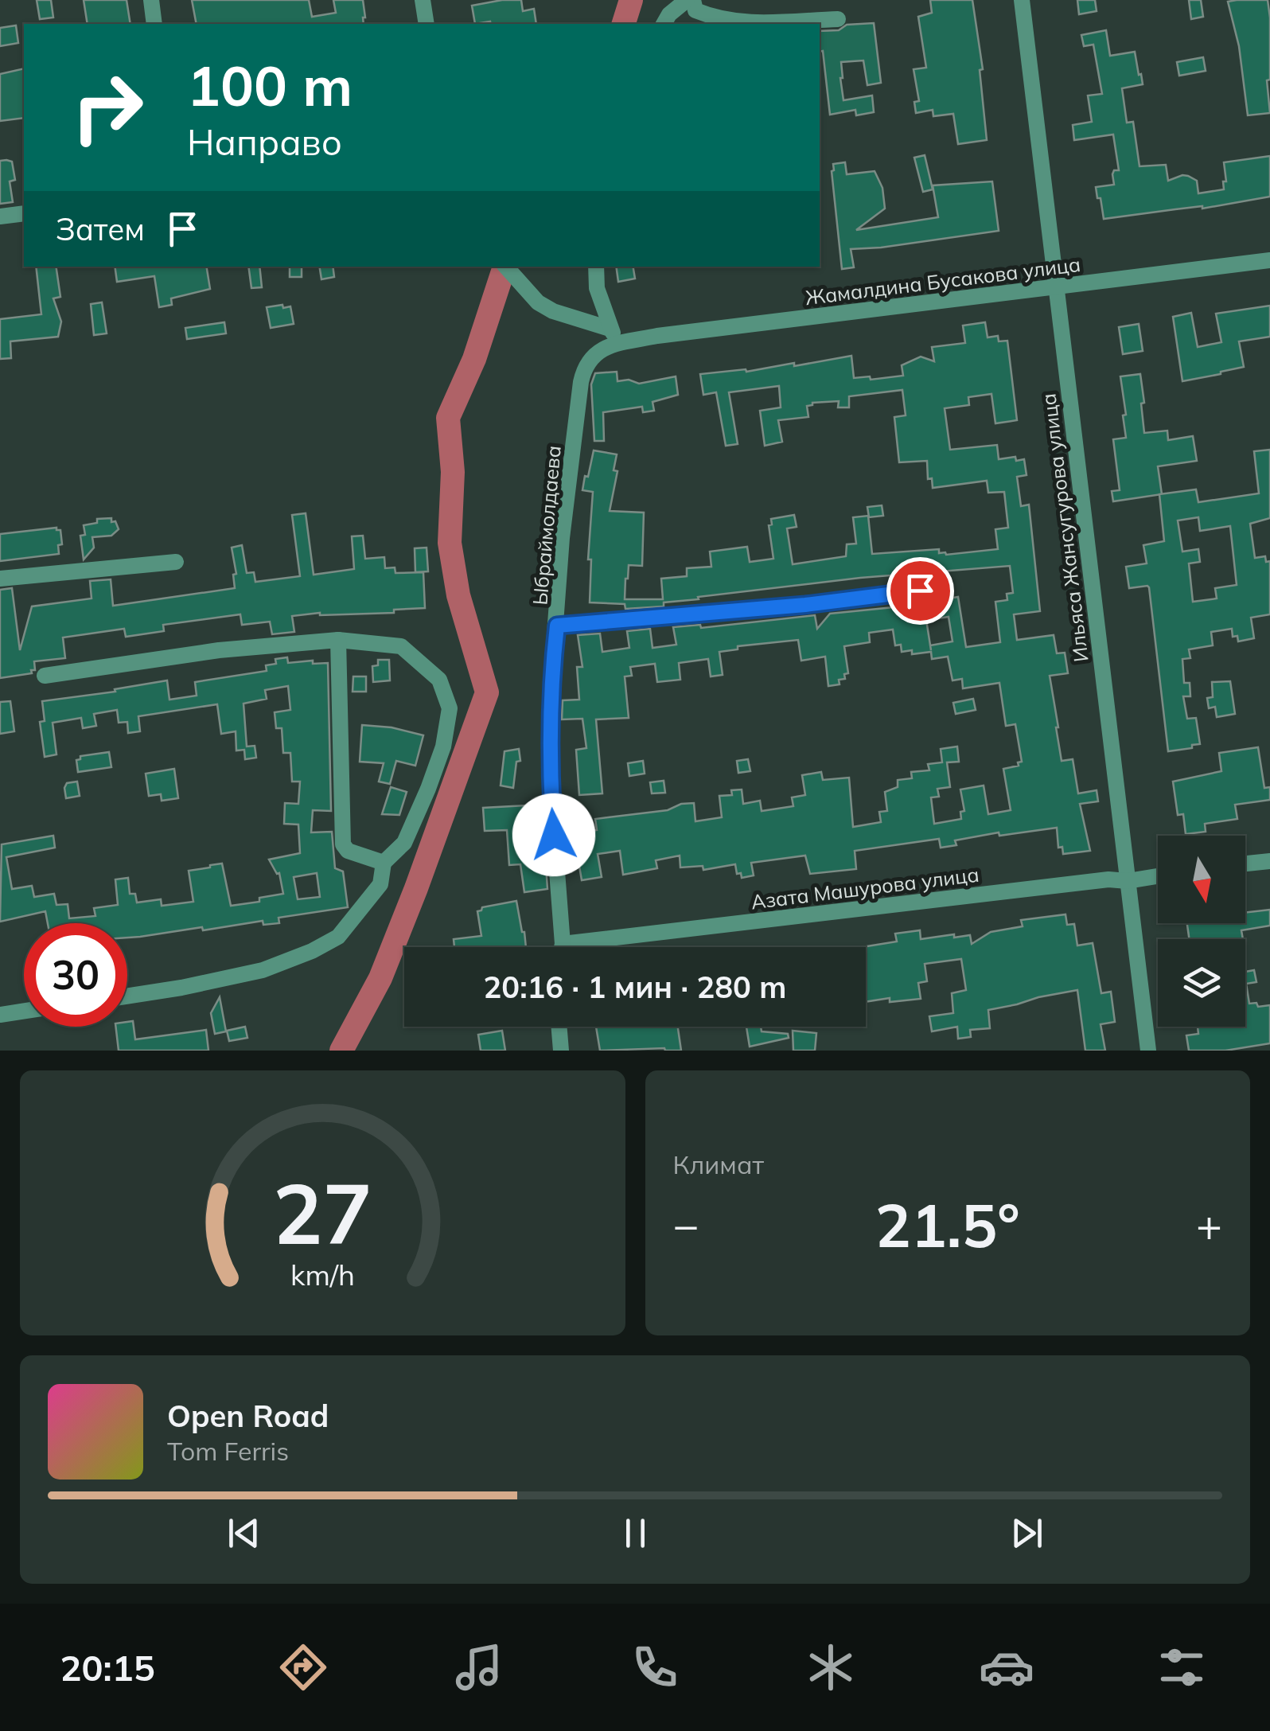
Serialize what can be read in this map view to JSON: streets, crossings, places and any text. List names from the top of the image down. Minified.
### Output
{"streets":{"street":["Жамалдина Бусакова улица","Ыбраймолдаева","Ильяса Жансугурова улица","Азата Машурова улица"]},"crossings":[["Жамалдина Бусакова улица","Ыбраймолдаева"],["Жамалдина Бусакова улица","Ильяса Жансугурова улица"],["Ыбраймолдаева","Азата Машурова улица"],["Ильяса Жансугурова улица","Азата Машурова улица"]],"north":"bottom","page":{"turn":["100 m","Направо"],"then":"Затем","limit":"30","trip":"20:16 · 1 мин · 280 m","tile":"Климат","heat":["−","21.5°","+"],"song":["Open Road","Tom Ferris"],"tabs":"20:15","gauge":["27","km/h"]}}
